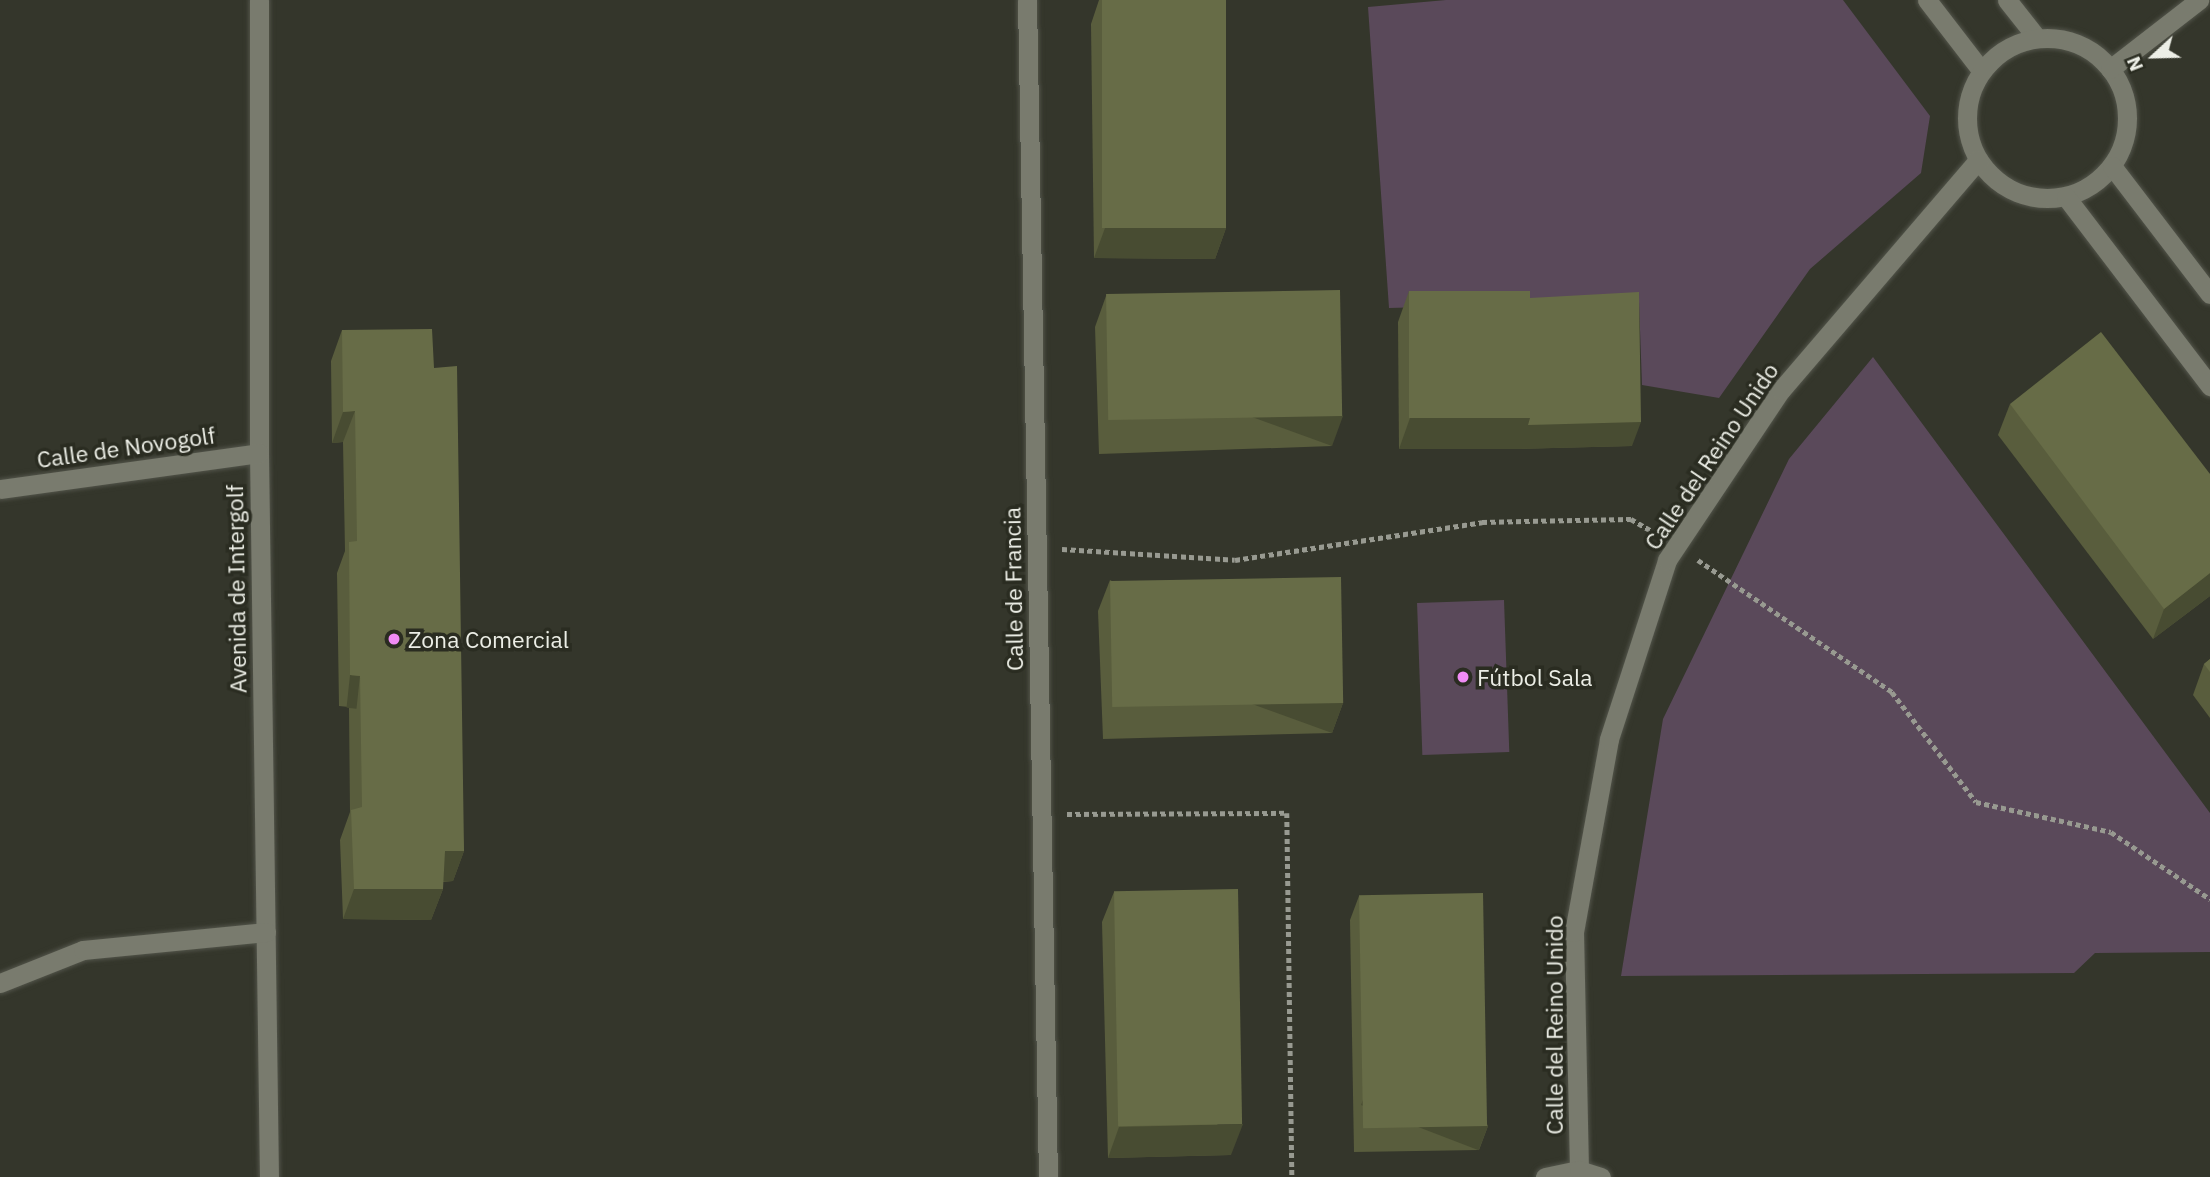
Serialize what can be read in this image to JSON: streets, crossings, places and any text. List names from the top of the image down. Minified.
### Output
{"streets":{"street":["Calle de Novogolf","Calle del Reino Unido","Avenida de Intergolf","Calle de Francia"]},"crossings":[["Calle de Novogolf","Avenida de Intergolf"]],"places":["Zona Comercial","Fútbol Sala"],"north":"left"}
